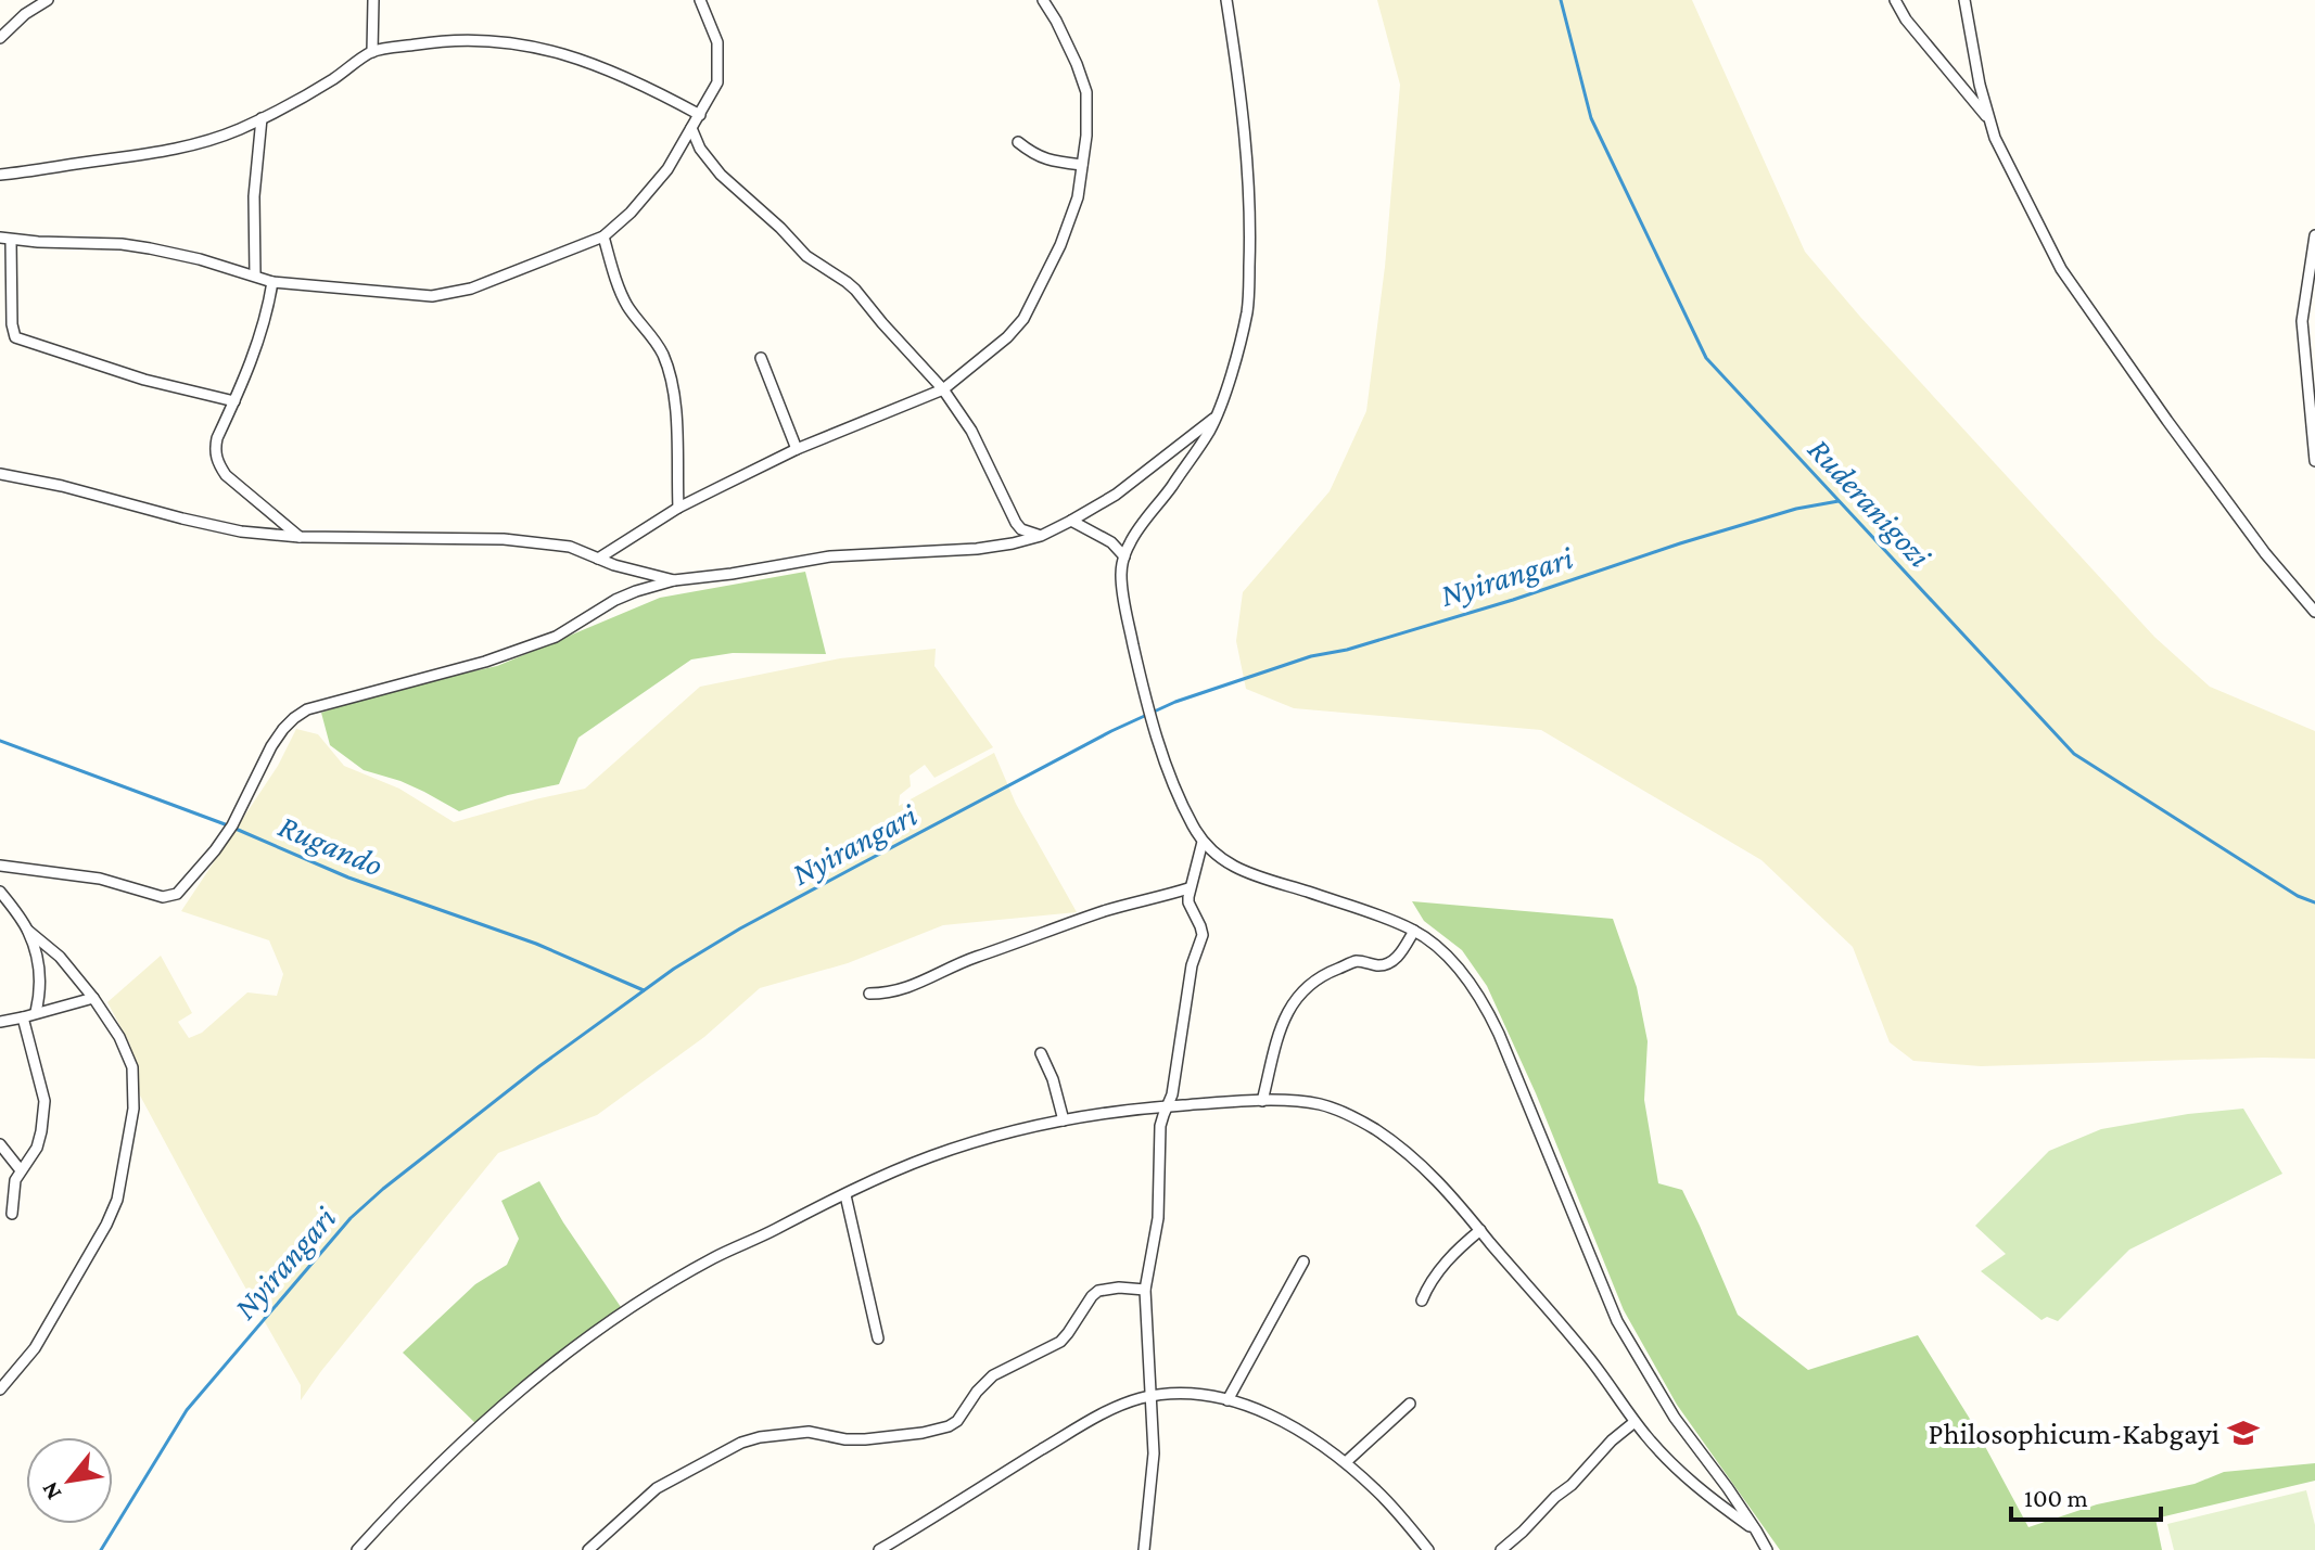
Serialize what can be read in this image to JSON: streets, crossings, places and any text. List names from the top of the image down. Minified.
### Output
{"water":["Ruderanigozi","Nyirangari","Rugando"],"places":{"school or university":["Philosophicum-Kabgayi"]},"scale_bar":"100 m","north":"bottom left"}
